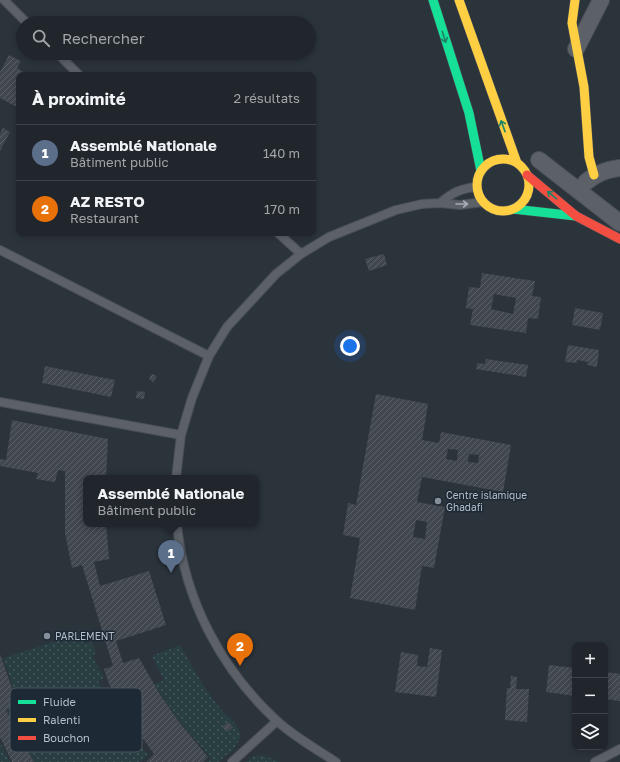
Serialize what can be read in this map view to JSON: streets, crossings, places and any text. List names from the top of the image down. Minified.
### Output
{"places":["Centre islamique Ghadafi","PARLEMENT"],"legend":["Fluide","Ralenti","Bouchon"],"page":{"search":"Rechercher","heading":["À proximité","2 résultats"],"list":[{"mark":"1","name":"Assemblé Nationale","note":"Bâtiment public","value":"140 m"},{"mark":"2","name":"AZ RESTO","note":"Restaurant","value":"170 m"}],"popup":["Assemblé Nationale","Bâtiment public"],"pins":["1","2"],"map_buttons":["+","−"]}}
